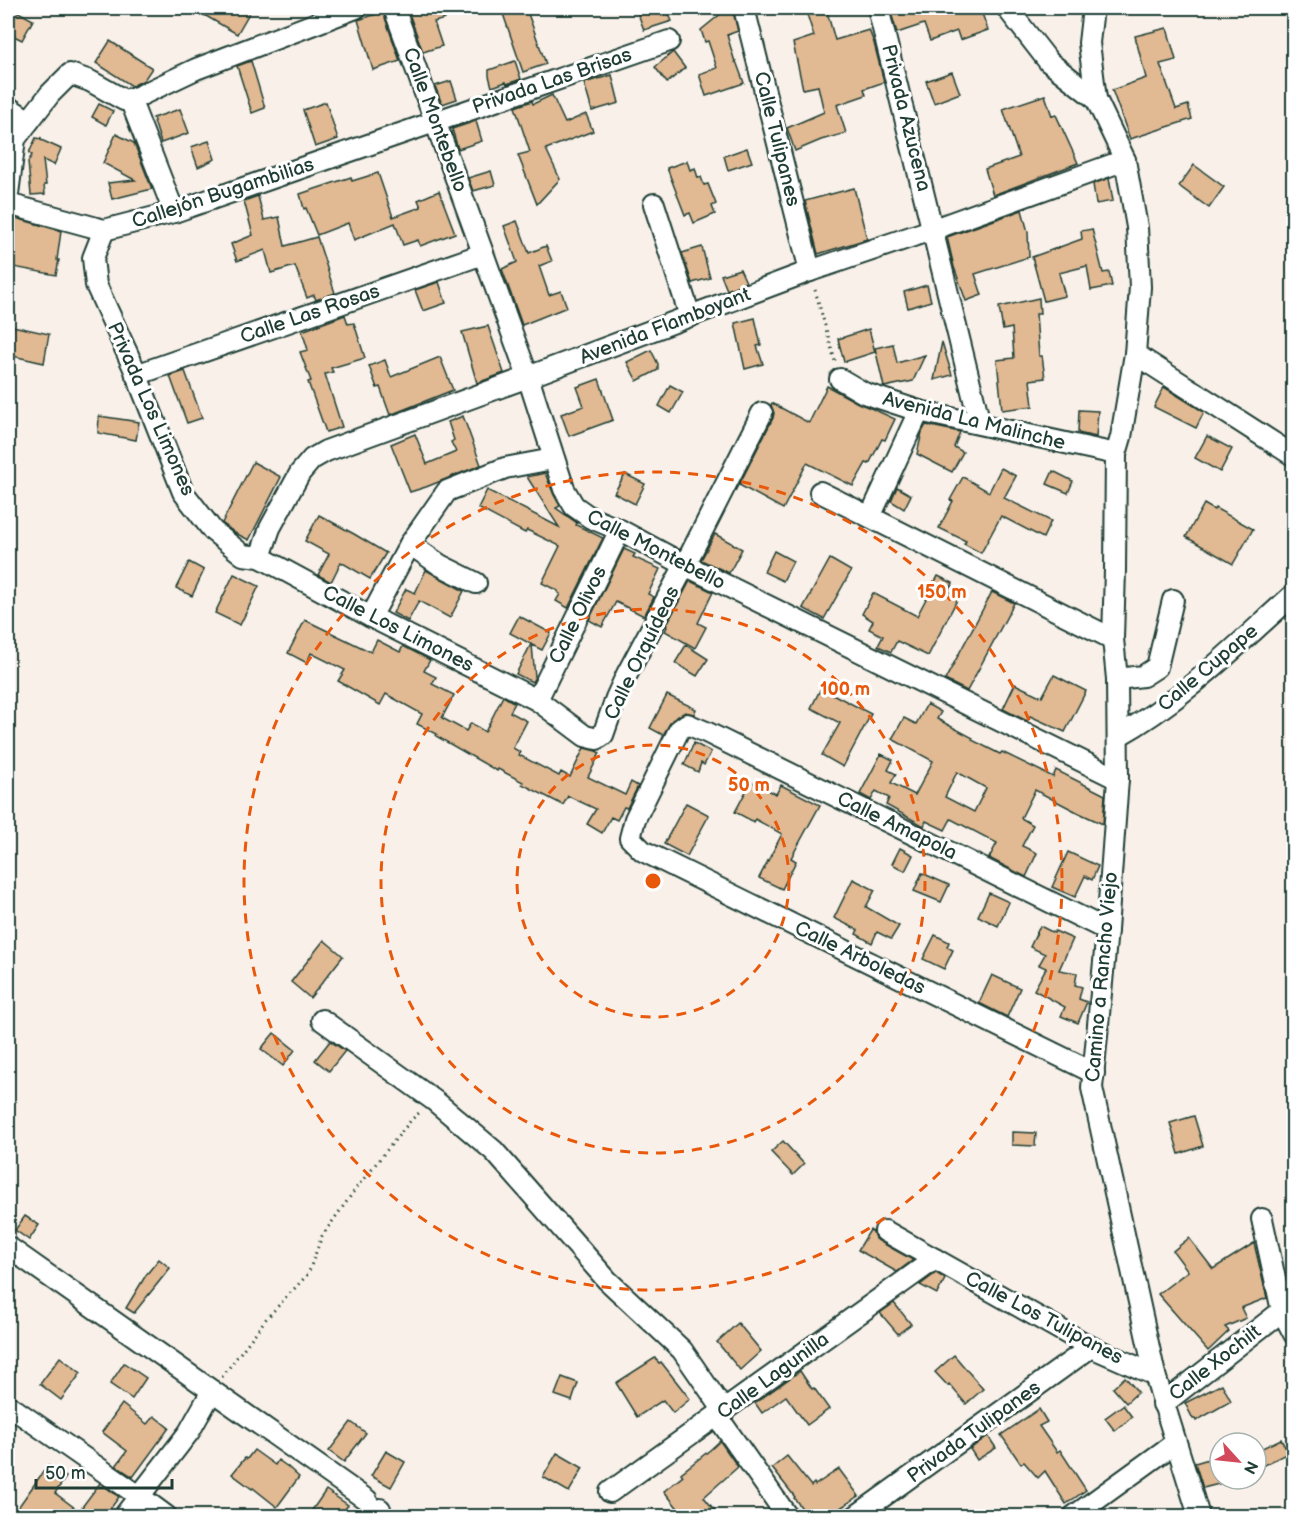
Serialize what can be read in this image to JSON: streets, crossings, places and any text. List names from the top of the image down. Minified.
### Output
{"streets":{"street":["Privada Las Brisas","Privada Azucena","Calle Montebello","Calle Tulipanes","Callejón Bugambilias","Calle Las Rosas","Avenida Flamboyant","Privada Los Limones","Avenida La Malinche","Calle Olivos","Calle Los Limones","Calle Orquídeas","Calle Cupape","Calle Amapola","Calle Arboledas","Camino a Rancho Viejo","Calle Los Tulipanes","Calle Xochilt","Calle Lagunilla","Privada Tulipanes"]},"crossings":[["Privada Las Brisas","Calle Montebello"],["Privada Las Brisas","Callejón Bugambilias"],["Privada Azucena","Avenida Flamboyant"],["Privada Azucena","Avenida La Malinche"],["Calle Montebello","Callejón Bugambilias"],["Calle Montebello","Calle Las Rosas"],["Calle Montebello","Avenida Flamboyant"],["Calle Montebello","Calle Olivos"],["Calle Montebello","Calle Orquídeas"],["Calle Montebello","Camino a Rancho Viejo"],["Calle Tulipanes","Avenida Flamboyant"],["Callejón Bugambilias","Privada Los Limones"],["Calle Las Rosas","Privada Los Limones"],["Avenida Flamboyant","Privada Los Limones"],["Avenida Flamboyant","Calle Los Limones"],["Avenida Flamboyant","Camino a Rancho Viejo"],["Privada Los Limones","Calle Los Limones"],["Avenida La Malinche","Camino a Rancho Viejo"],["Calle Olivos","Calle Los Limones"],["Calle Los Limones","Calle Orquídeas"],["Calle Cupape","Camino a Rancho Viejo"],["Calle Amapola","Calle Arboledas"],["Calle Amapola","Camino a Rancho Viejo"],["Calle Arboledas","Camino a Rancho Viejo"],["Camino a Rancho Viejo","Calle Los Tulipanes"],["Camino a Rancho Viejo","Calle Xochilt"],["Calle Los Tulipanes","Calle Lagunilla"],["Calle Los Tulipanes","Privada Tulipanes"]],"scale_bar":"50 m","north":"bottom right","rings":["150 m","100 m","50 m"]}
